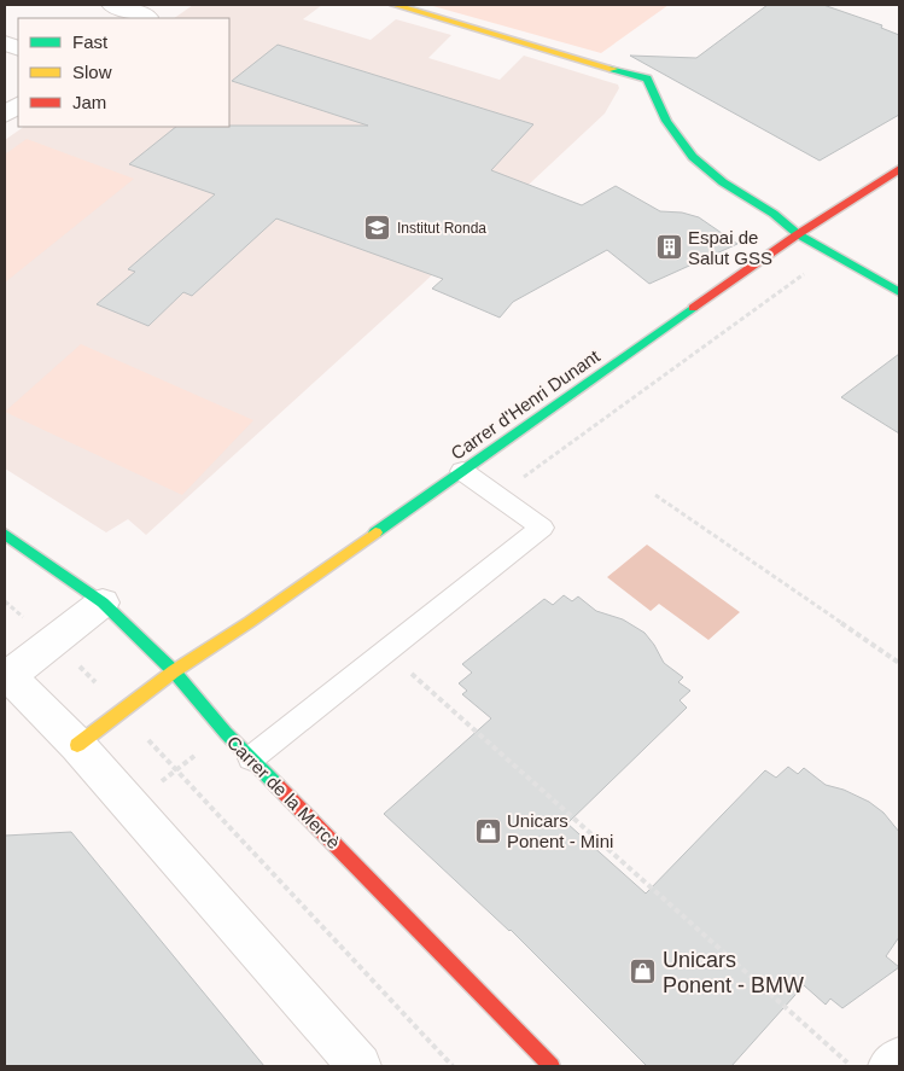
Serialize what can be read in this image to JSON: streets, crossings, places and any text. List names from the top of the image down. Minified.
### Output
{"streets":{"street":["Carrer d'Henri Dunant","Carrer de la Mercè"]},"crossings":[["Carrer d'Henri Dunant","Carrer de la Mercè"]],"places":{"school or university":["Institut Ronda"],"building":["Espai de Salut GSS"],"shop":["Unicars Ponent - Mini","Unicars Ponent - BMW"]},"legend":["Fast","Slow","Jam"]}
